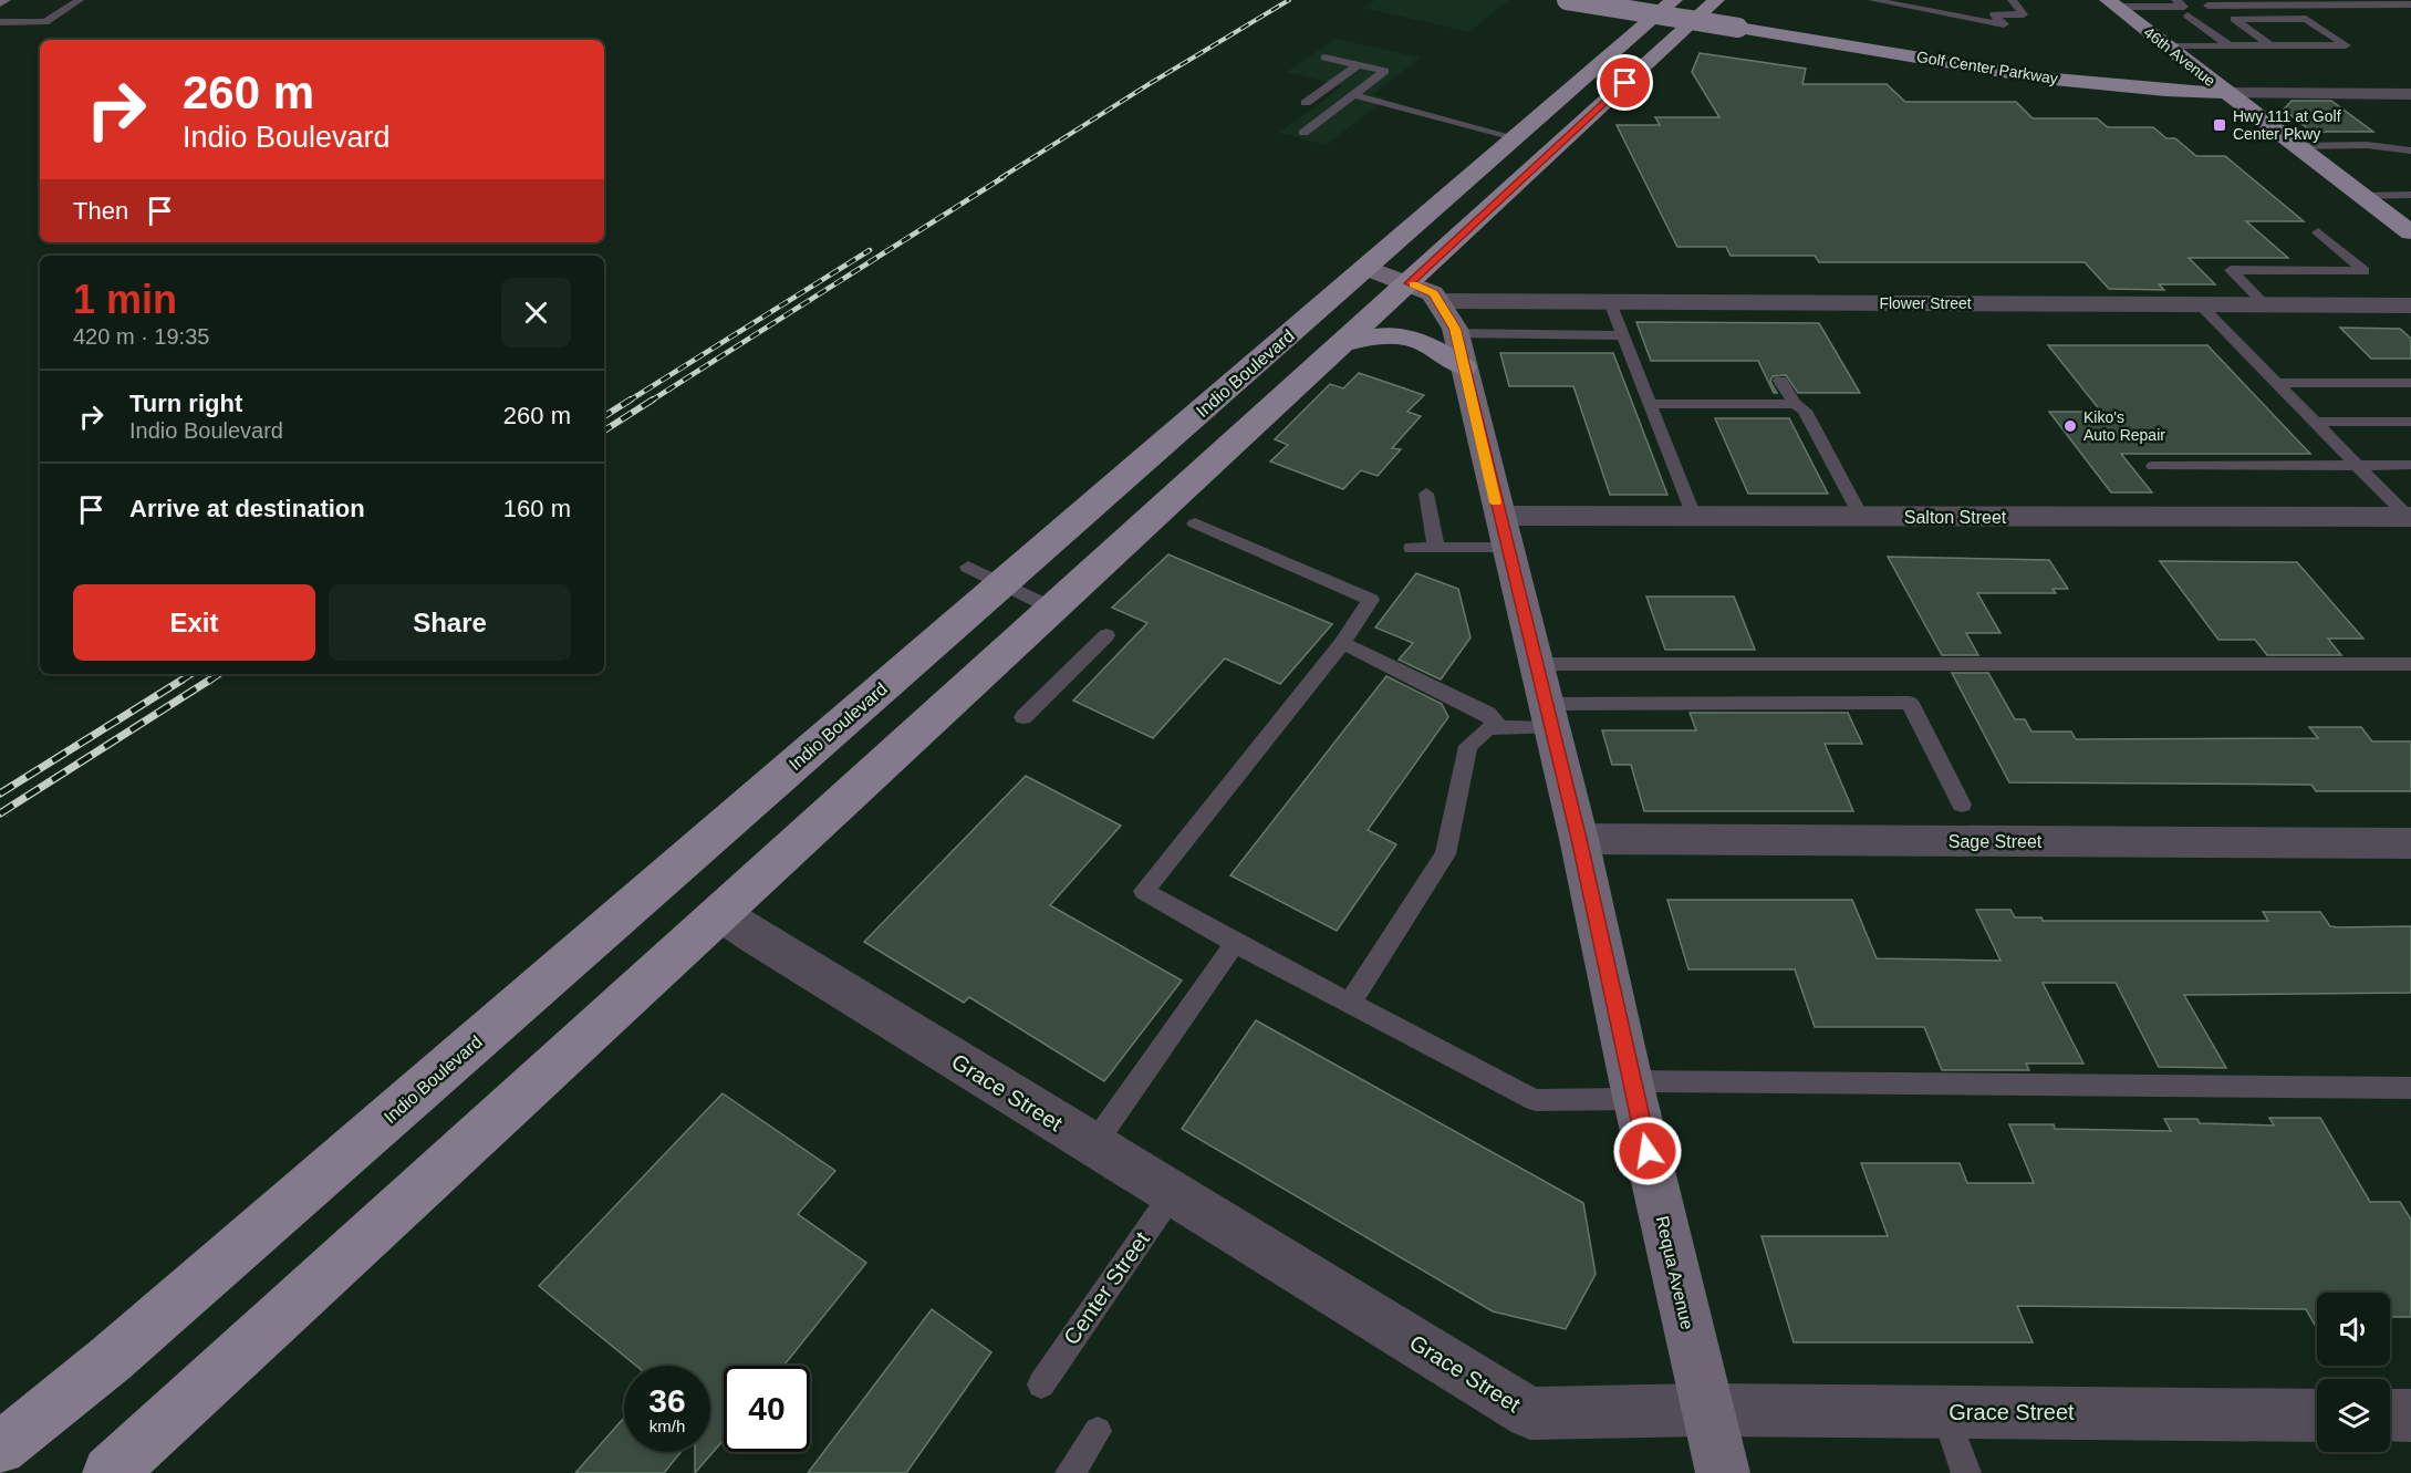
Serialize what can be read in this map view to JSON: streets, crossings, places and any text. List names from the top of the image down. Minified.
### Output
{"streets":{"main road":["46th Avenue","Golf Center Parkway","Indio Boulevard"],"street":["Flower Street","Salton Street","Sage Street","Grace Street","Requa Avenue"],"lane":["Center Street"]},"crossings":[["46th Avenue","Golf Center Parkway"],["Flower Street","Requa Avenue"],["Salton Street","Requa Avenue"],["Sage Street","Requa Avenue"],["Grace Street","Requa Avenue"],["Grace Street","Center Street"]],"places":{"transit":["Hwy 111 at Golf Center Pkwy"],"other":["Kiko's Auto Repair"]},"page":{"turn":["260 m","Indio Boulevard"],"then":"Then","heading":["1 min","420 m · 19:35"],"list":[{"name":"Turn right","note":"Indio Boulevard","value":"260 m"},{"name":"Arrive at destination","value":"160 m"}],"buttons":["Exit","Share"],"speed":"36 km/h","limit":"40"}}
